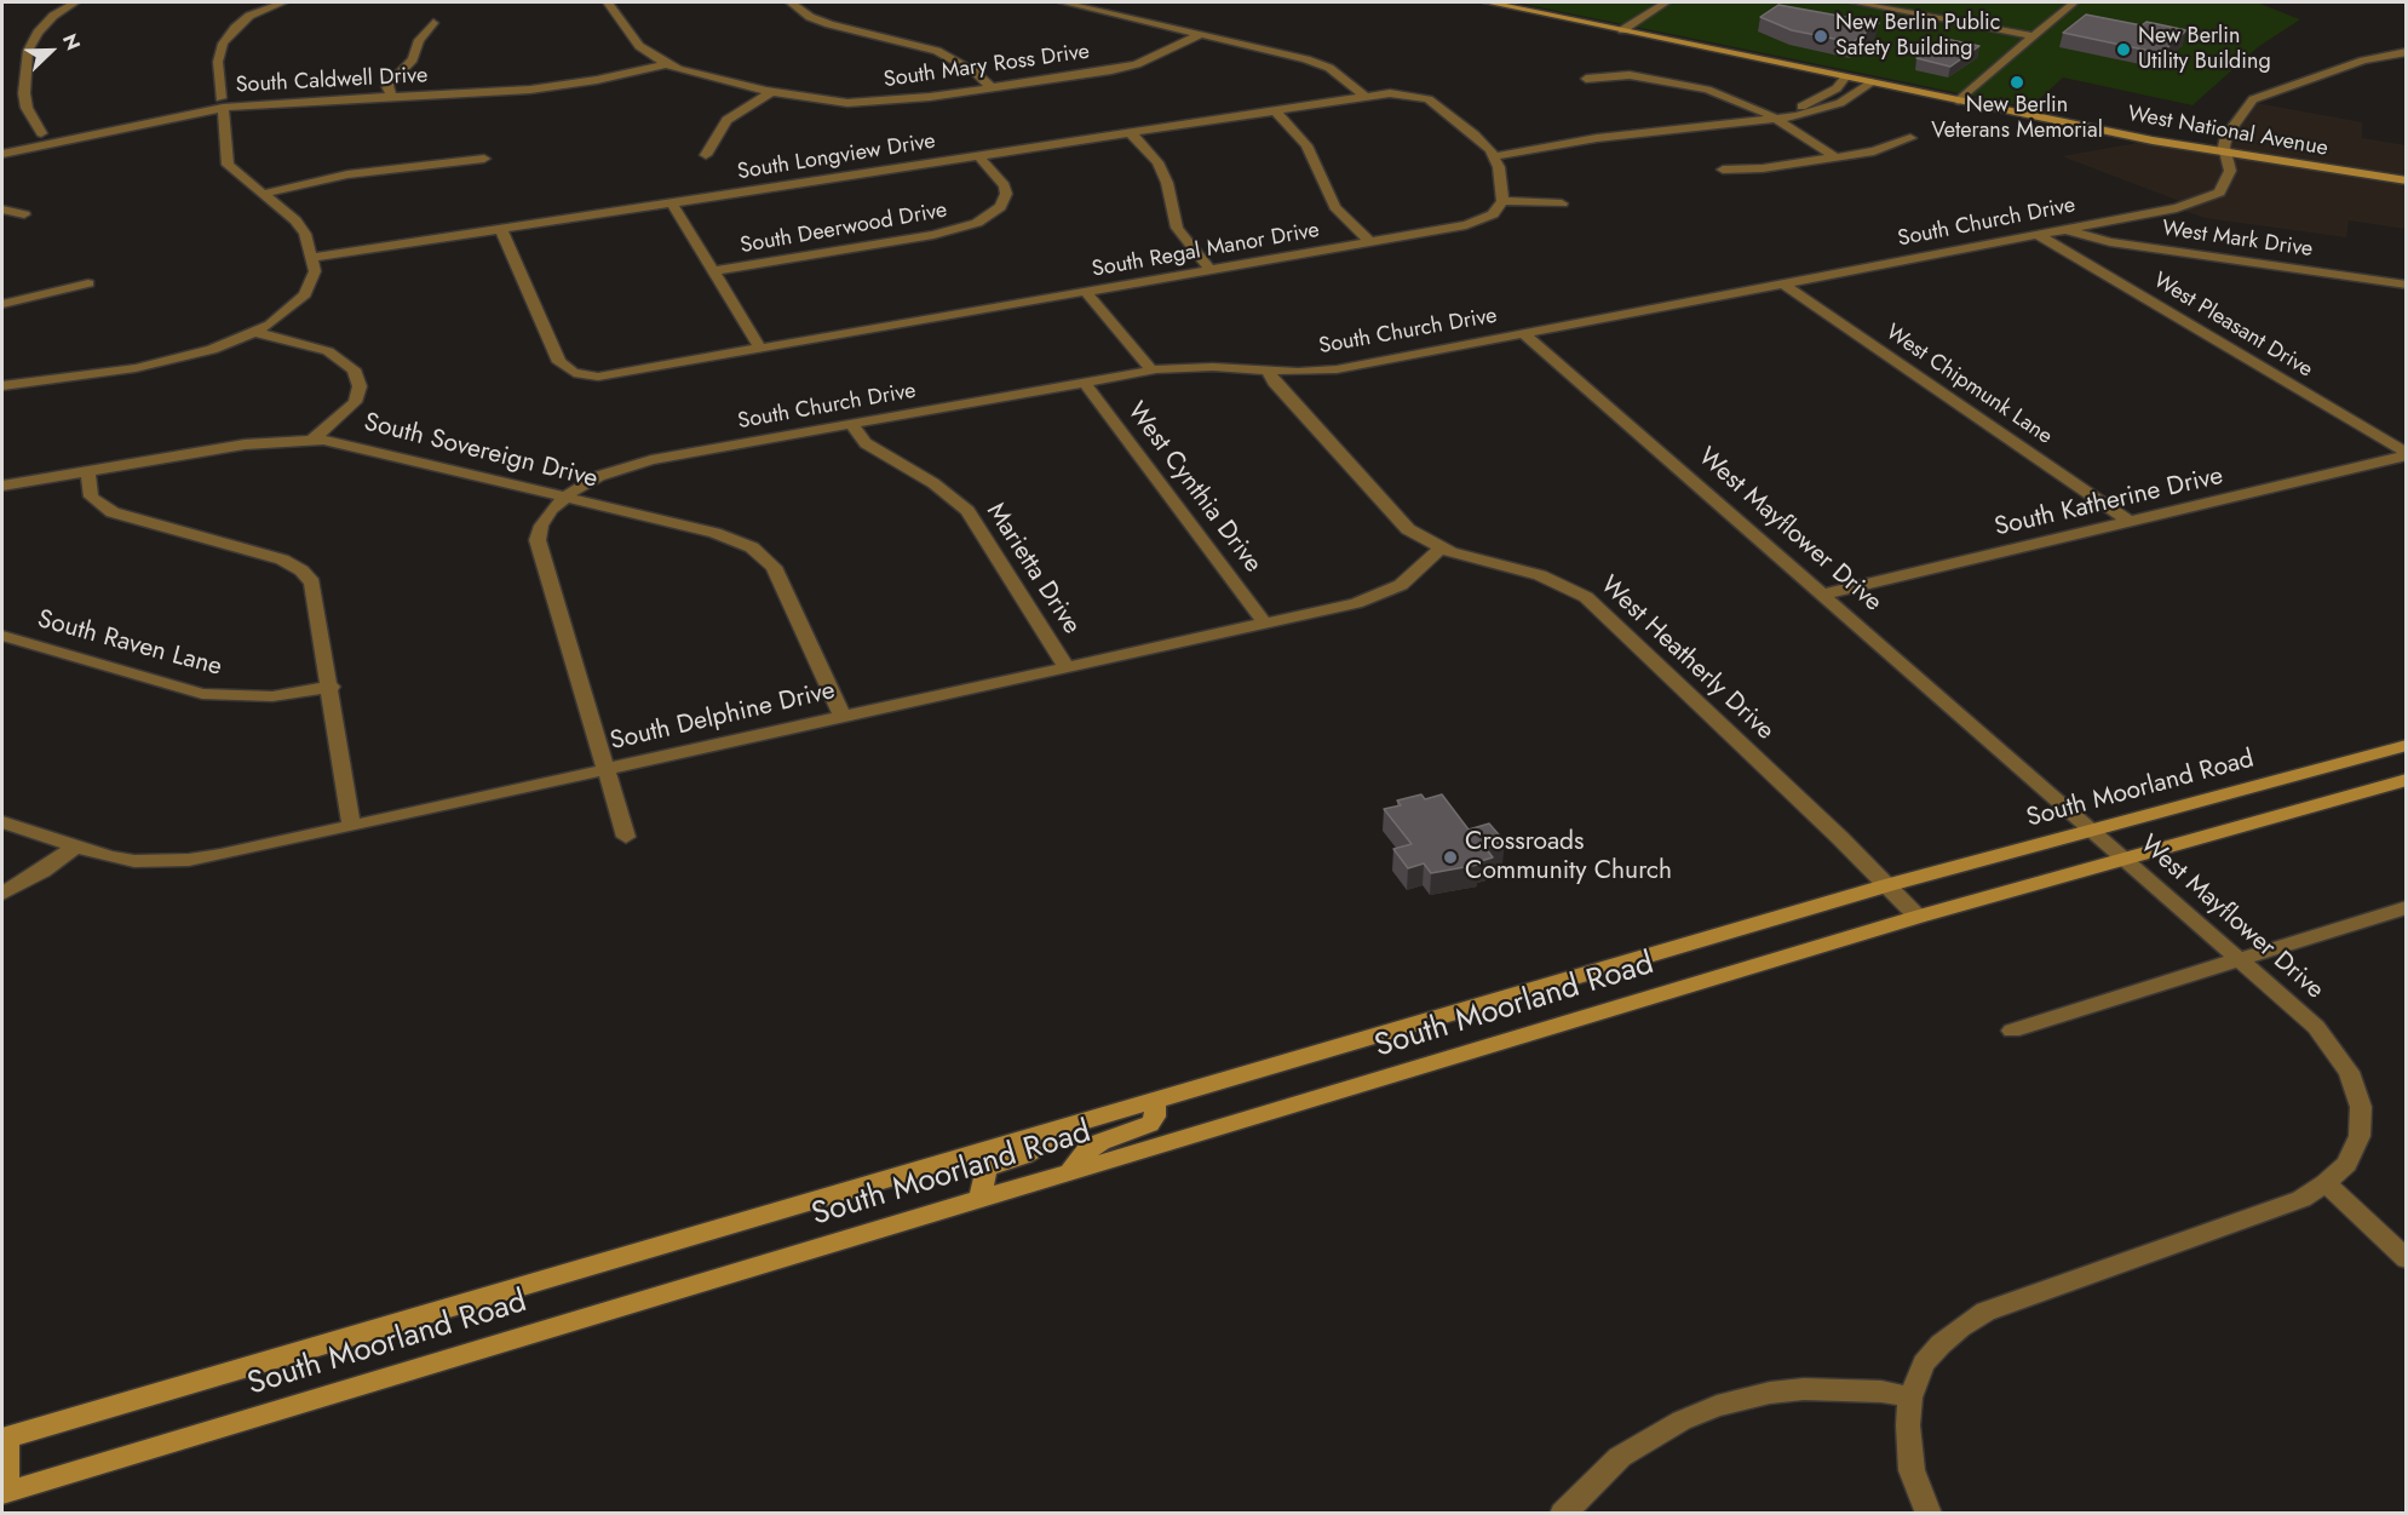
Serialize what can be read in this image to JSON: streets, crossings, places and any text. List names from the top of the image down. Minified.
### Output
{"streets":{"main road":["West National Avenue","South Moorland Road"],"street":["South Mary Ross Drive","South Caldwell Drive","South Longview Drive","South Church Drive","South Deerwood Drive","West Mark Drive","South Regal Manor Drive","West Pleasant Drive","West Chipmunk Lane","South Sovereign Drive","West Cynthia Drive","South Katherine Drive","West Mayflower Drive","Marietta Drive","South Raven Lane","West Heatherly Drive","South Delphine Drive"]},"crossings":[["South Mary Ross Drive","South Caldwell Drive"],["West National Avenue","South Church Drive"],["South Longview Drive","South Deerwood Drive"],["South Longview Drive","South Regal Manor Drive"],["South Church Drive","West Mark Drive"],["South Church Drive","West Pleasant Drive"],["South Church Drive","West Chipmunk Lane"],["South Church Drive","South Sovereign Drive"],["South Church Drive","West Cynthia Drive"],["South Church Drive","West Mayflower Drive"],["South Church Drive","Marietta Drive"],["South Church Drive","West Heatherly Drive"],["South Church Drive","South Delphine Drive"],["South Regal Manor Drive","West Cynthia Drive"],["West Pleasant Drive","South Katherine Drive"],["West Chipmunk Lane","South Katherine Drive"],["South Sovereign Drive","South Delphine Drive"],["West Cynthia Drive","South Delphine Drive"],["South Katherine Drive","West Mayflower Drive"],["West Mayflower Drive","South Moorland Road"],["Marietta Drive","South Delphine Drive"],["West Heatherly Drive","South Delphine Drive"],["West Heatherly Drive","South Moorland Road"]],"places":["New Berlin Public Safety Building","New Berlin Utility Building","New Berlin Veterans Memorial","Crossroads Community Church"],"north":"top right"}
